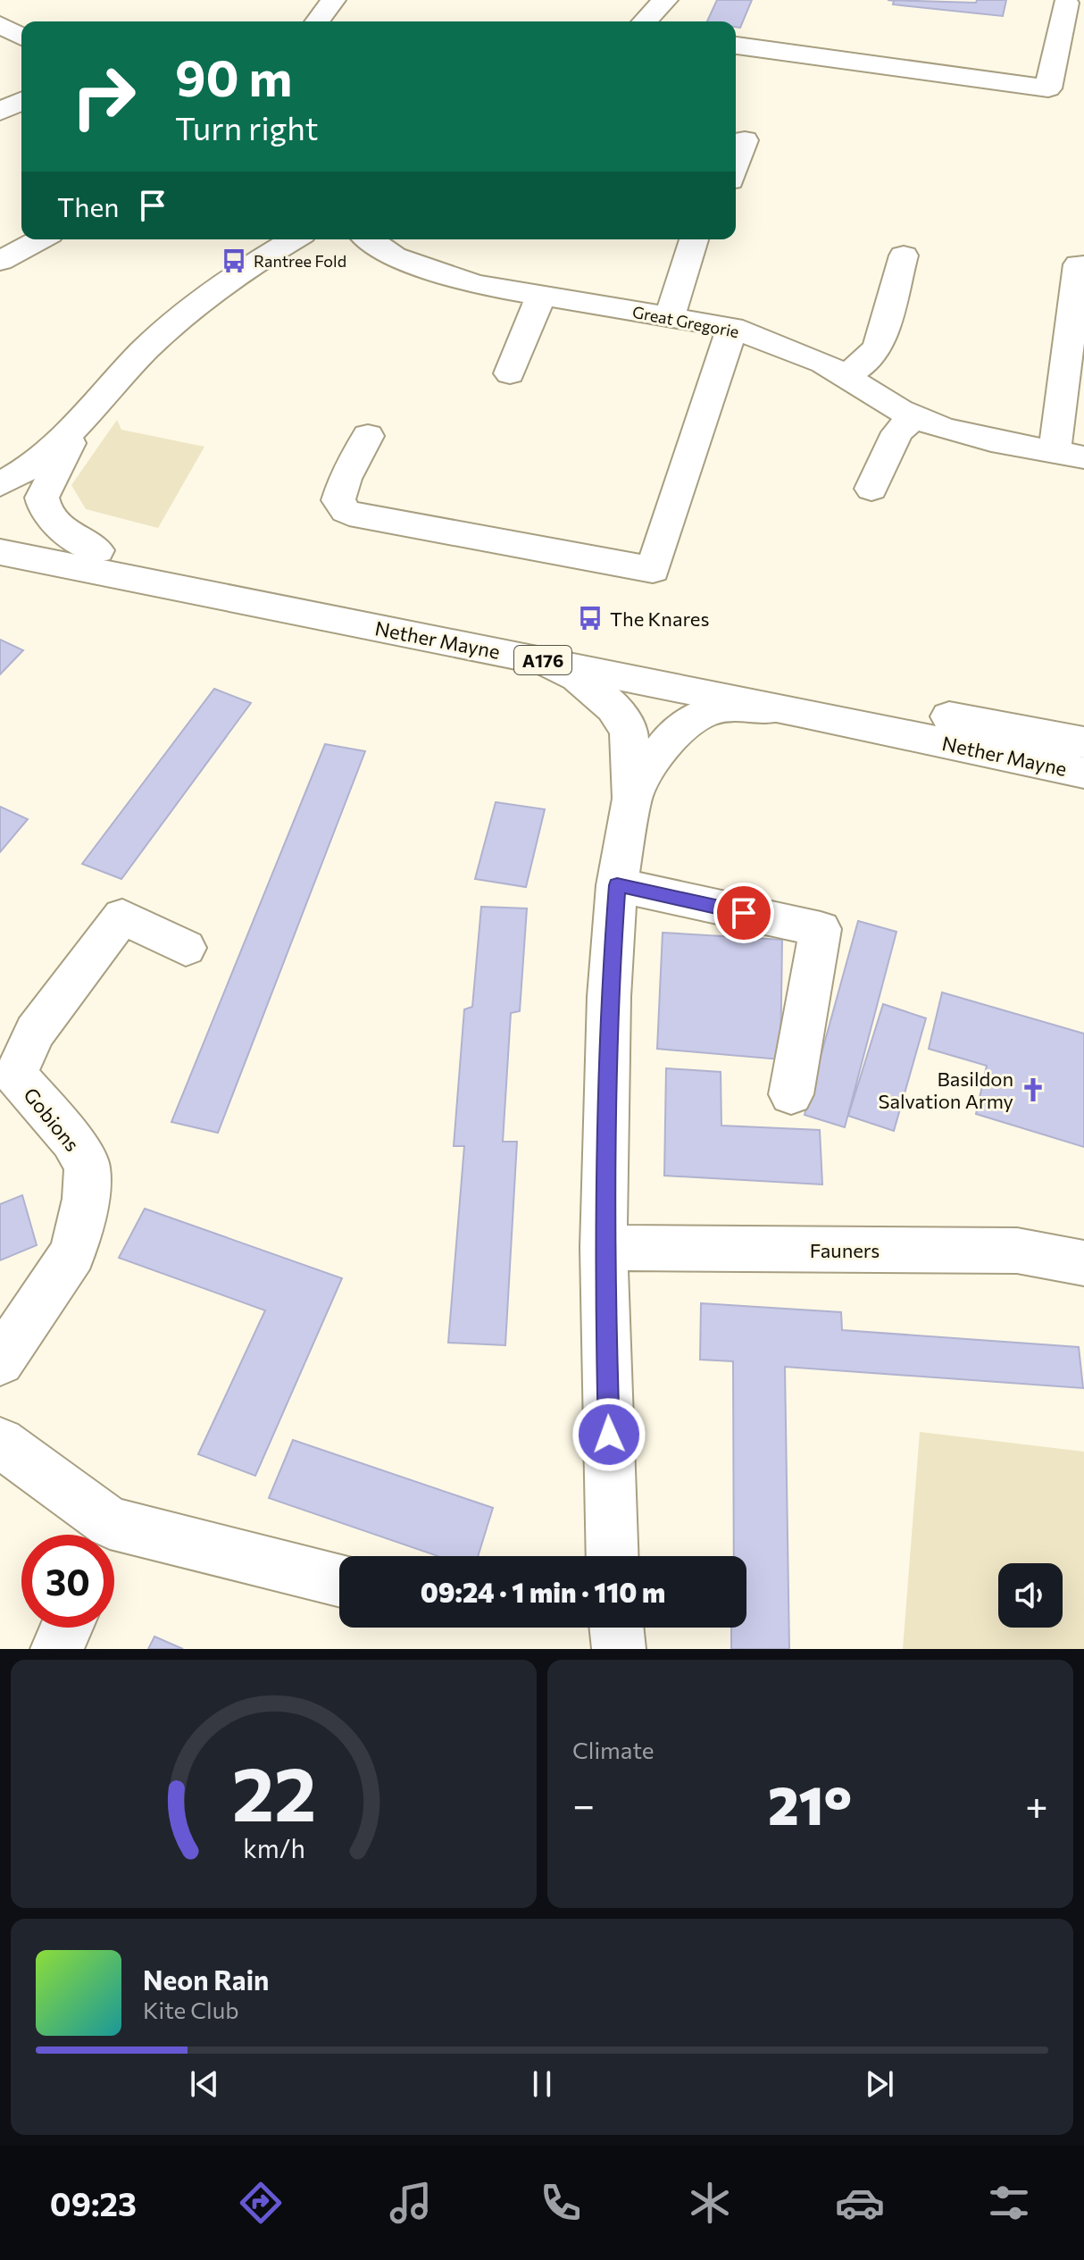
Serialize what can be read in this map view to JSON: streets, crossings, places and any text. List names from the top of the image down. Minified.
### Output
{"streets":{"street":["Great Gregorie","Nether Mayne","A176","Gobions","Fauners"]},"places":{"bus stop":["Rantree Fold","The Knares"],"church":["Basildon Salvation Army"]},"page":{"turn":["90 m","Turn right"],"then":"Then","limit":"30","trip":"09:24 · 1 min · 110 m","tile":"Climate","heat":["−","21°","+"],"song":["Neon Rain","Kite Club"],"tabs":"09:23","gauge":["22","km/h"]}}
